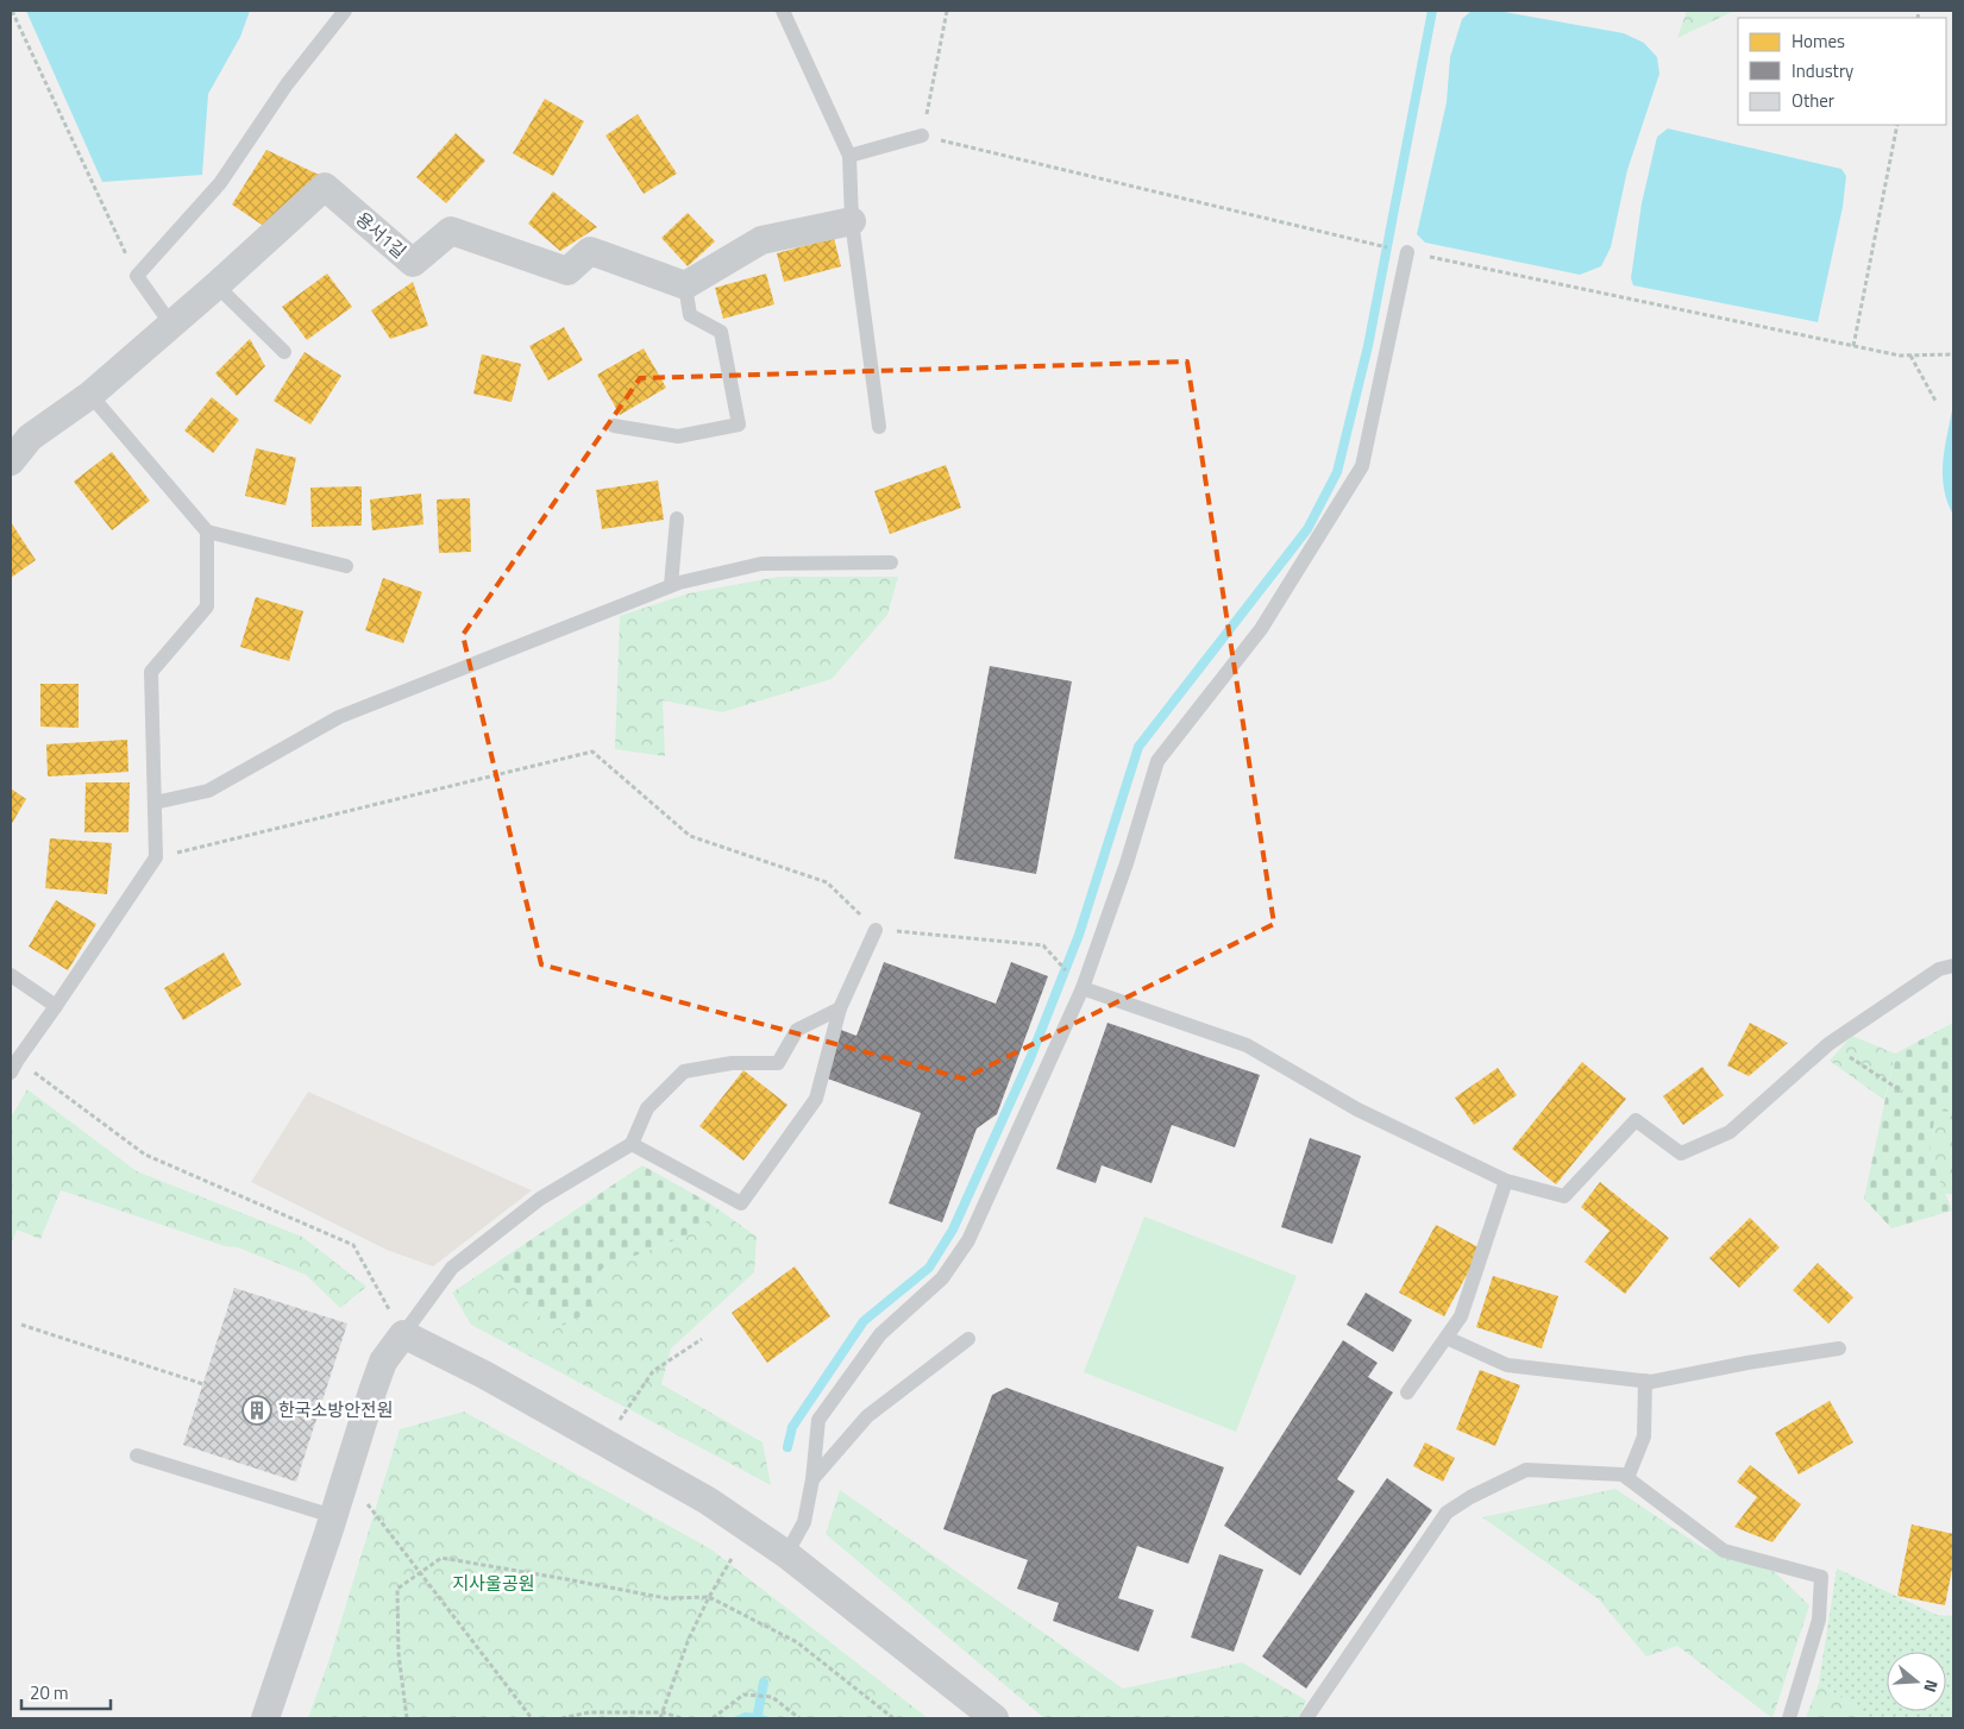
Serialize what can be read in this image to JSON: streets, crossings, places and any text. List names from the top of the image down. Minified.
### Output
{"streets":{"street":["용서1길"]},"parks":["지사울공원"],"places":{"building":["한국소방안전원"]},"legend":["Homes","Industry","Other"],"scale_bar":"20 m","north":"right"}
